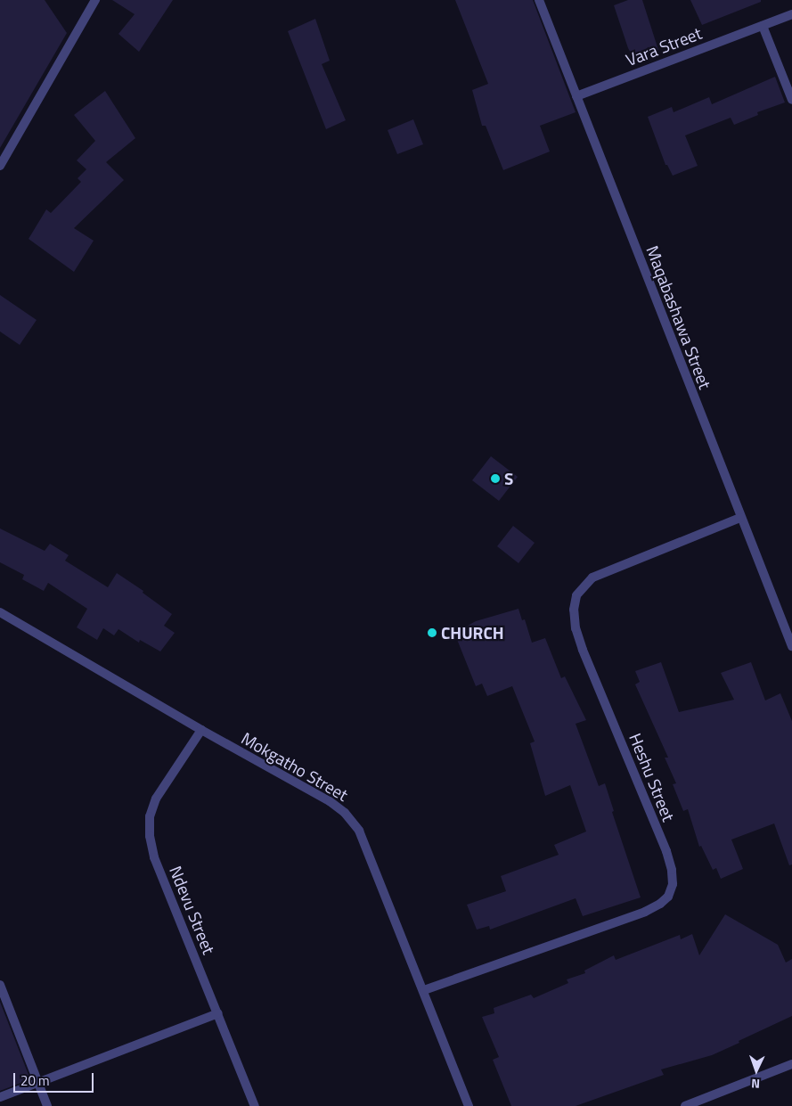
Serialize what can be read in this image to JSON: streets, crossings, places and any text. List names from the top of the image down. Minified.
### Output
{"streets":{"street":["Vara Street","Maqabashawa Street","Mokgatho Street","Heshu Street","Ndevu Street"]},"crossings":[["Vara Street","Maqabashawa Street"],["Maqabashawa Street","Heshu Street"],["Mokgatho Street","Heshu Street"],["Mokgatho Street","Ndevu Street"]],"places":["S","CHURCH"],"scale_bar":"20 m","north":"bottom"}
